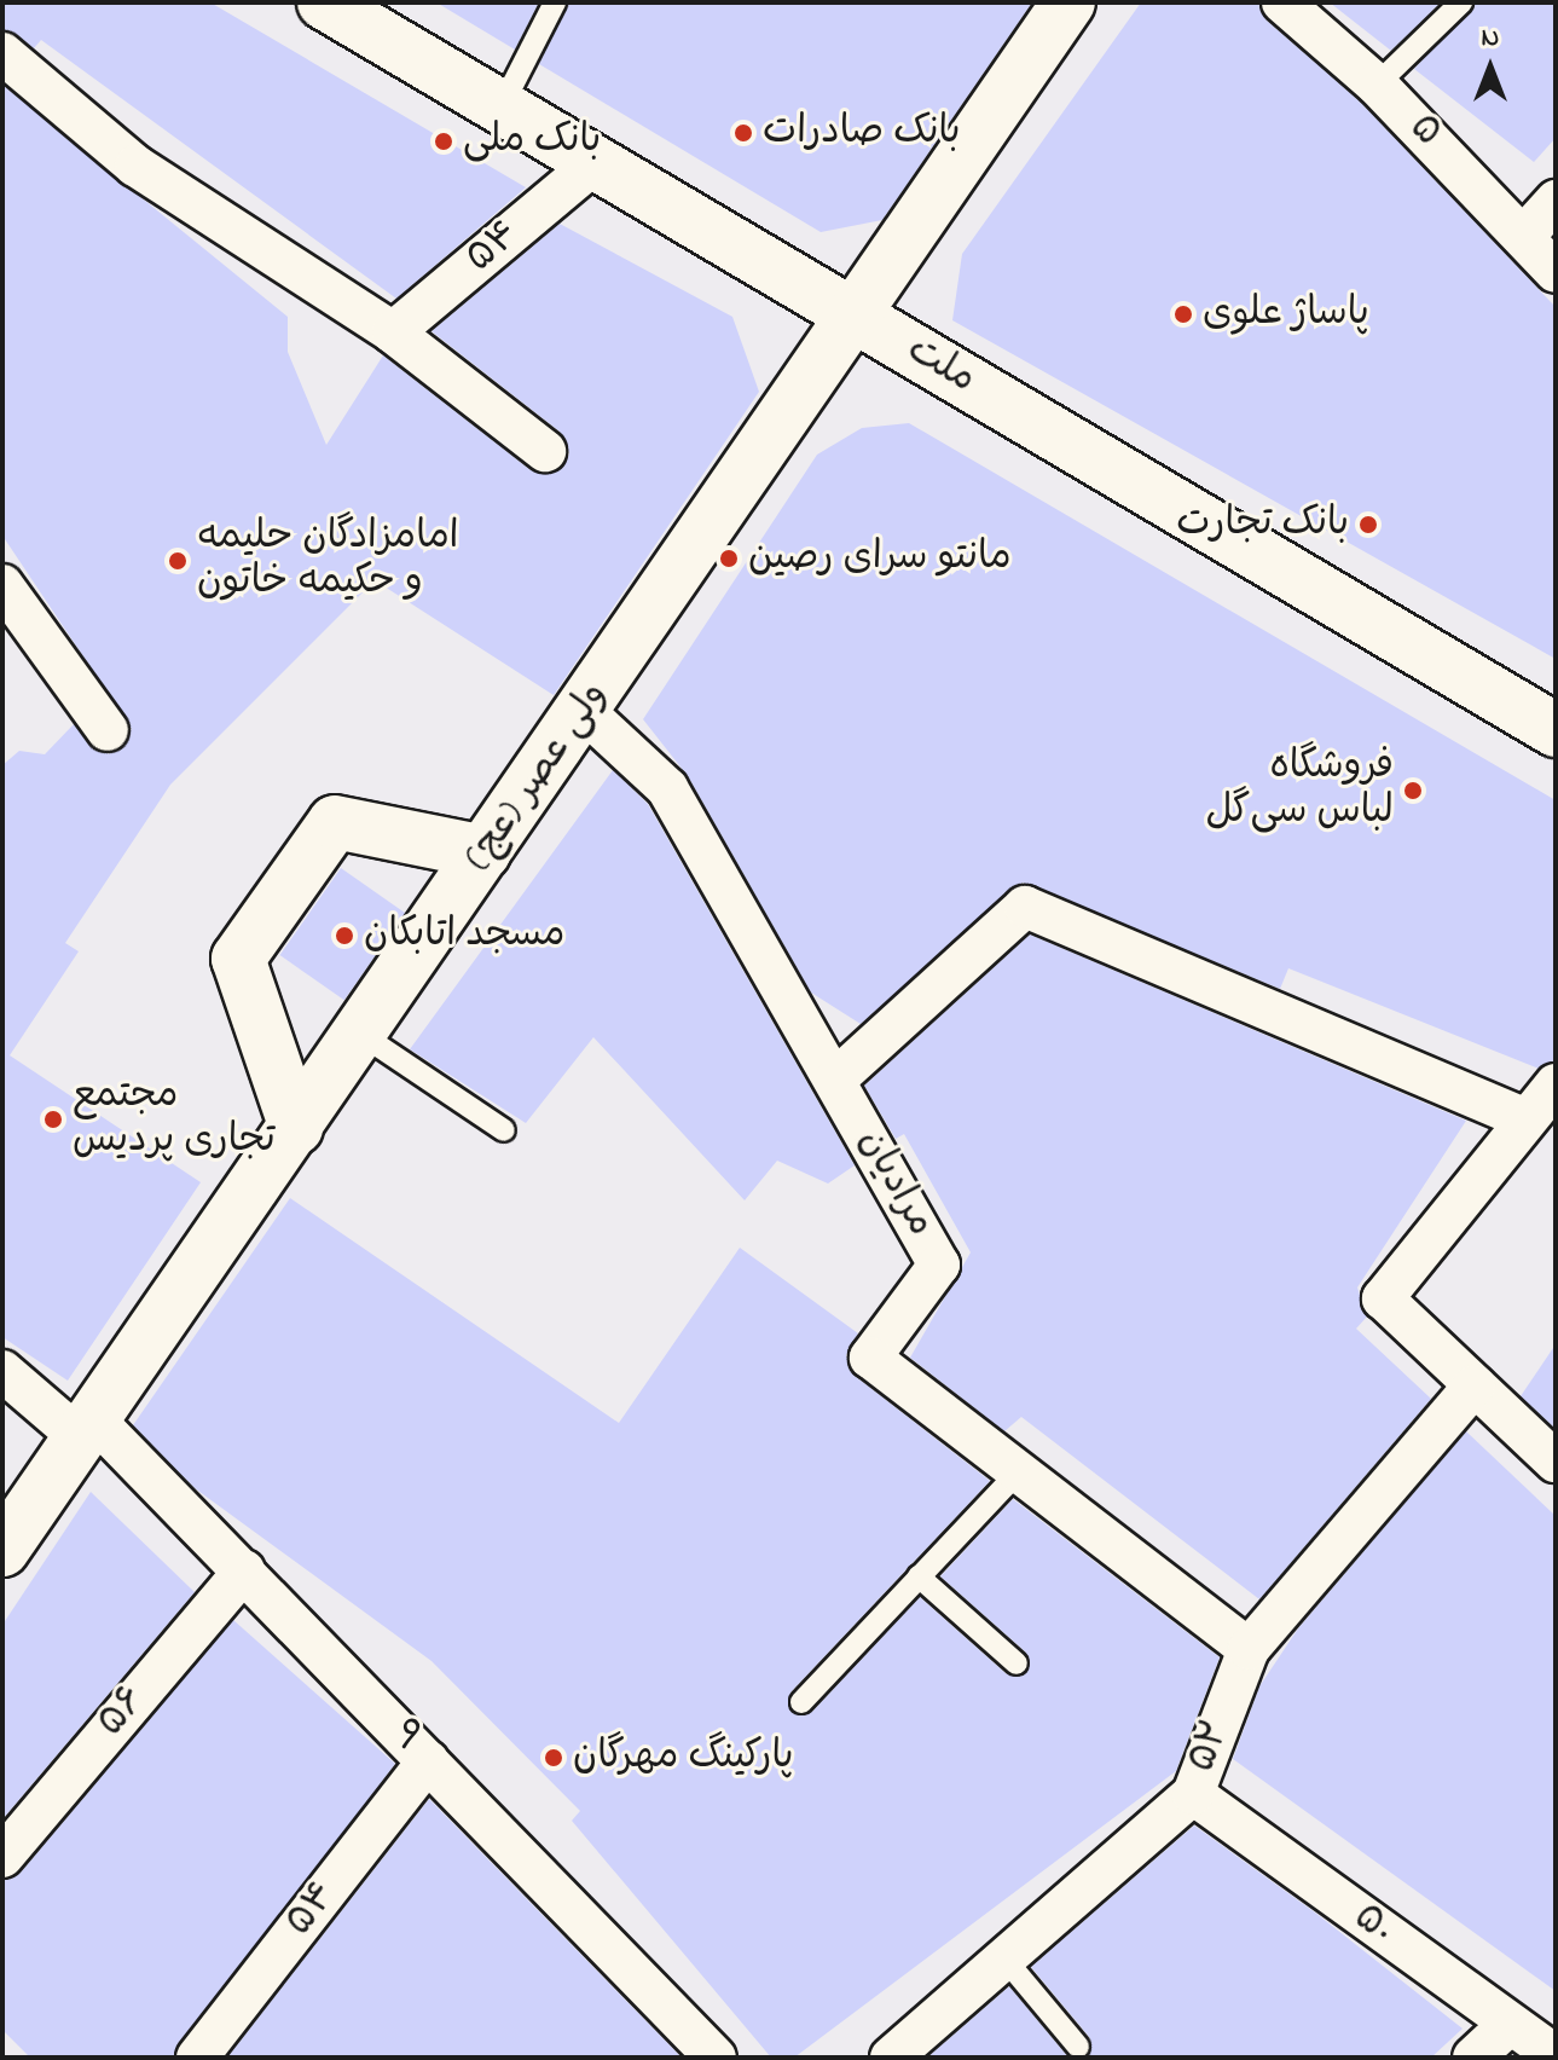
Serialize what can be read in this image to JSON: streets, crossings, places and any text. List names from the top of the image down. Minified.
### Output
{"streets":{"main road":["ملت","ولی عصر (عج)"],"street":["۵","۵۴","مرادیان","۵۶","۹","۵۲","۵۰"]},"crossings":[["۵۴","ملت"],["۵۴","۹"],["ملت","ولی عصر (عج)"],["ولی عصر (عج)","مرادیان"],["ولی عصر (عج)","۹"],["مرادیان","۵۲"],["۵۶","۹"],["۵۲","۵۰"]],"places":["بانک صادرات","بانک ملی","پاساژ علوی","بانک تجارت","مانتو سرای رصین","امامزادگان حلیمه و حکیمه خاتون","فروشگاه لباس سی‌گل","مسجد اتابکان","مجتمع تجاری پردیس","پارکینگ مهرگان"],"north":"top"}
